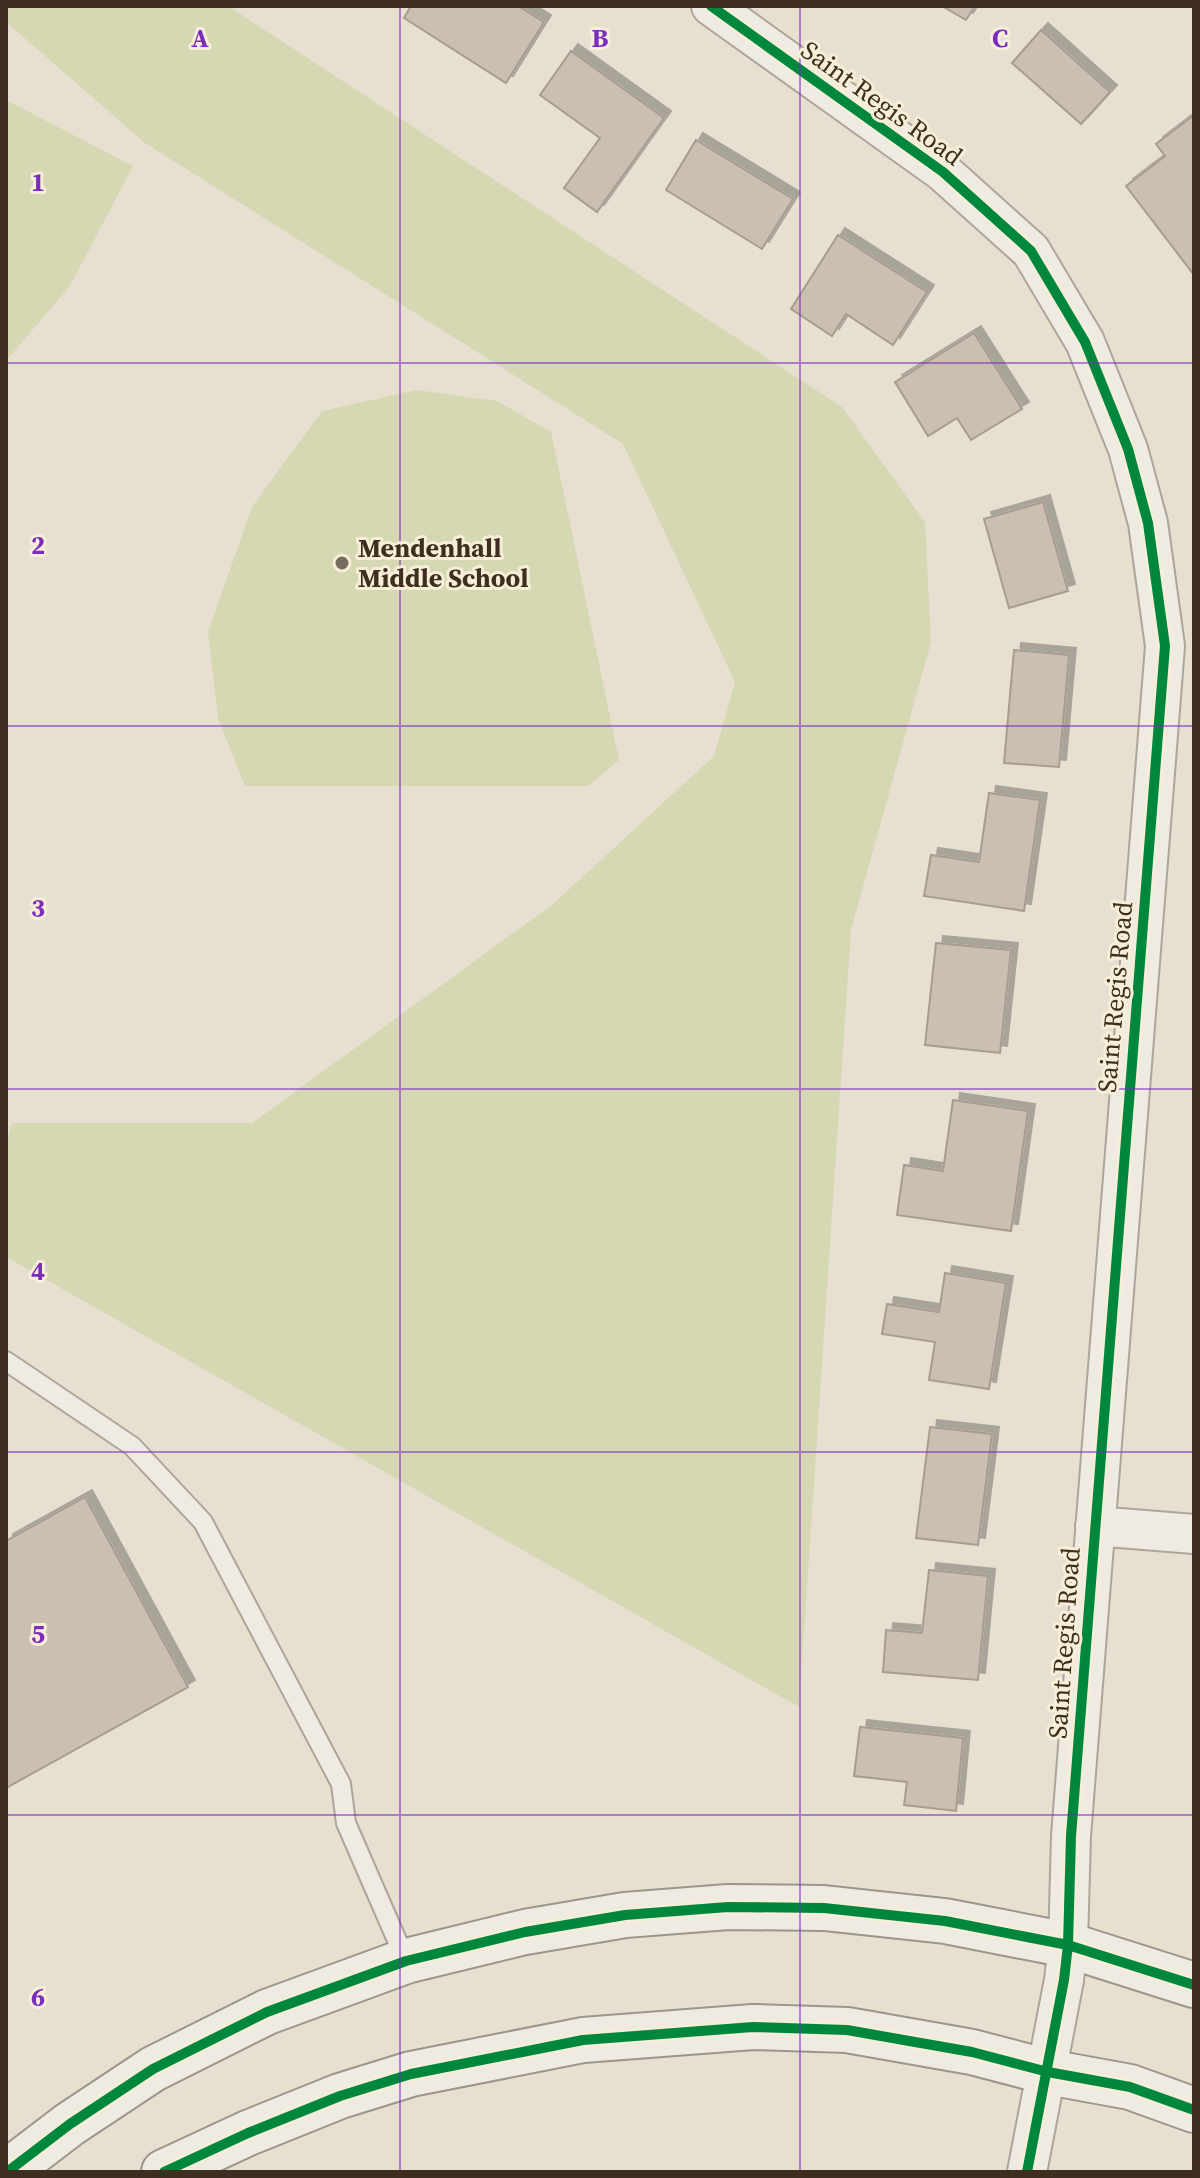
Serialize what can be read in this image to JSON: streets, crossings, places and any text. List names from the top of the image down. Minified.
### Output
{"streets":{"street":["Saint Regis Road"]},"places":["Mendenhall Middle School"],"grid":{"columns":["A","B","C"],"rows":["1","2","3","4","5","6"]}}
